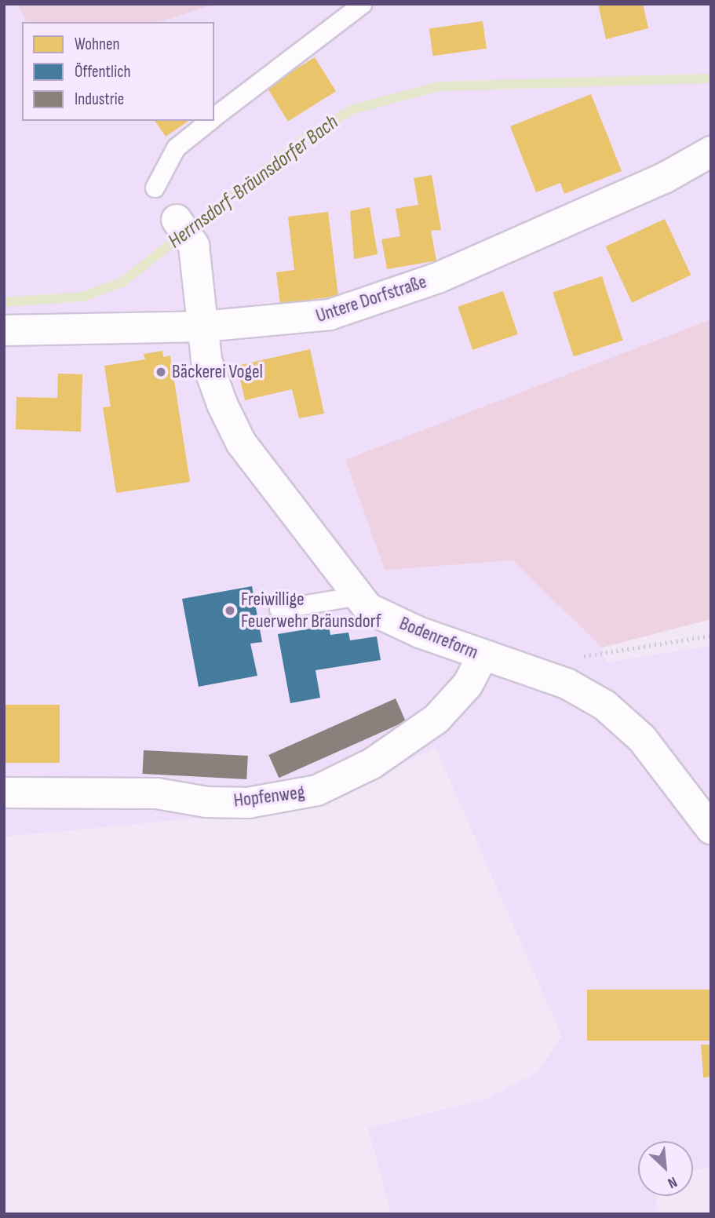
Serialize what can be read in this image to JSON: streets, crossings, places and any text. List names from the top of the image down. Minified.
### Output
{"streets":{"street":["Untere Dorfstraße","Bodenreform","Hopfenweg"]},"crossings":[["Untere Dorfstraße","Bodenreform"],["Bodenreform","Hopfenweg"]],"water":["Herrnsdorf-Bräunsdorfer Bach"],"places":["Bäckerei Vogel","Freiwillige Feuerwehr Bräunsdorf"],"legend":["Wohnen","Öffentlich","Industrie"],"north":"bottom right"}
